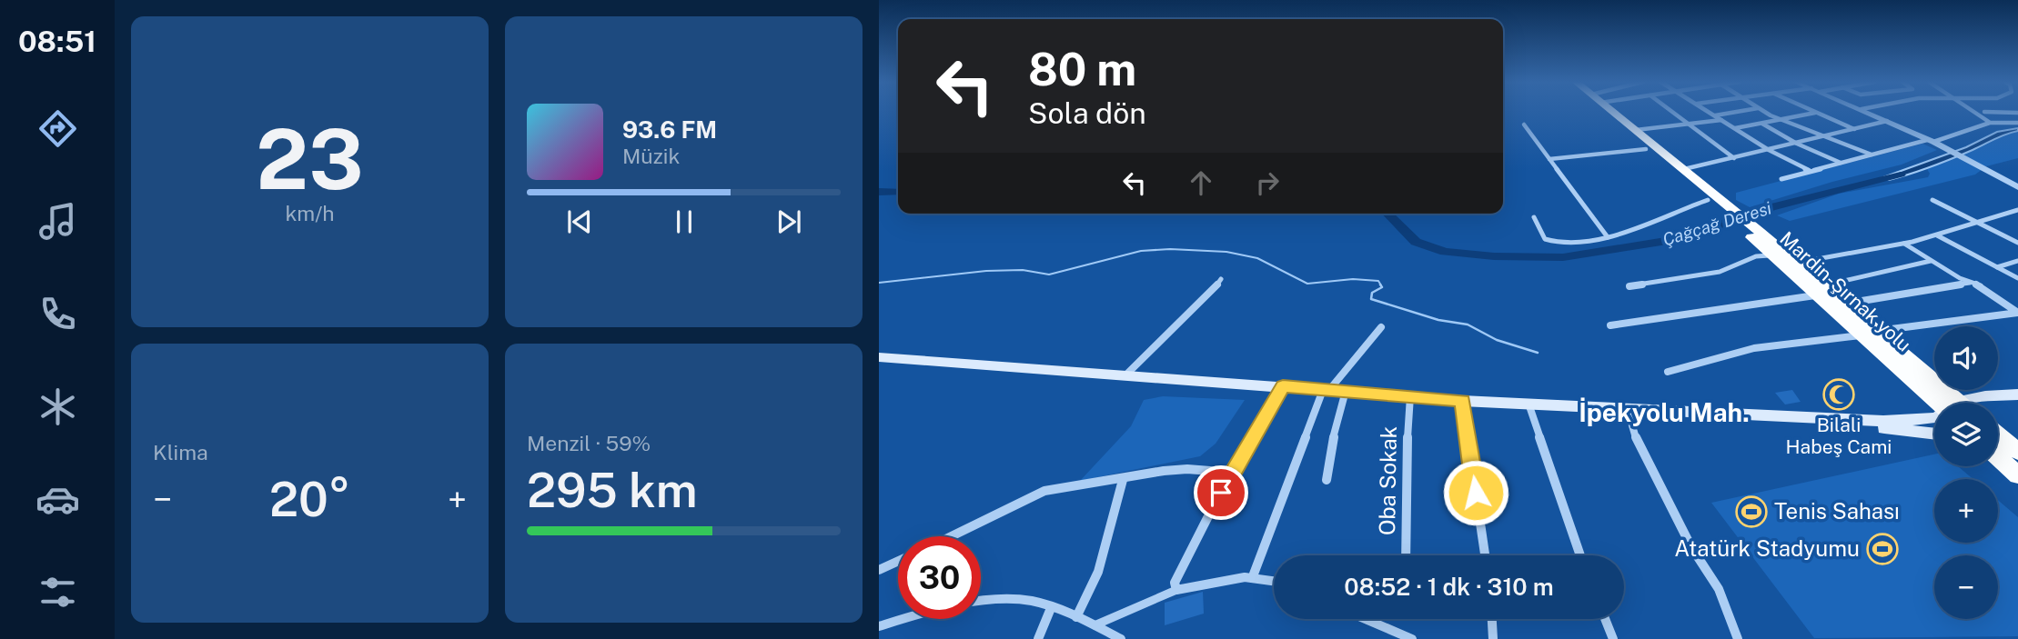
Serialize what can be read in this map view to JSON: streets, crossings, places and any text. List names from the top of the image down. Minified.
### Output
{"streets":{"highway":["Mardin-Şırnak yolu"],"street":["Oba Sokak"]},"districts":["İpekyolu Mah."],"water":["Çağçağ Deresi"],"places":{"mosque":["Bilali Habeş Cami"],"sports":["Tenis Sahası","Atatürk Stadyumu"]},"page":{"tabs":"08:51","tile":[["23","km/h"],"Klima",["Menzil · 59%","295 km"]],"turn":["80 m","Sola dön"],"song":["93.6 FM","Müzik"],"map_buttons":["+","−"],"heat":["−","20°","+"],"limit":"30","trip":"08:52 · 1 dk · 310 m"}}
